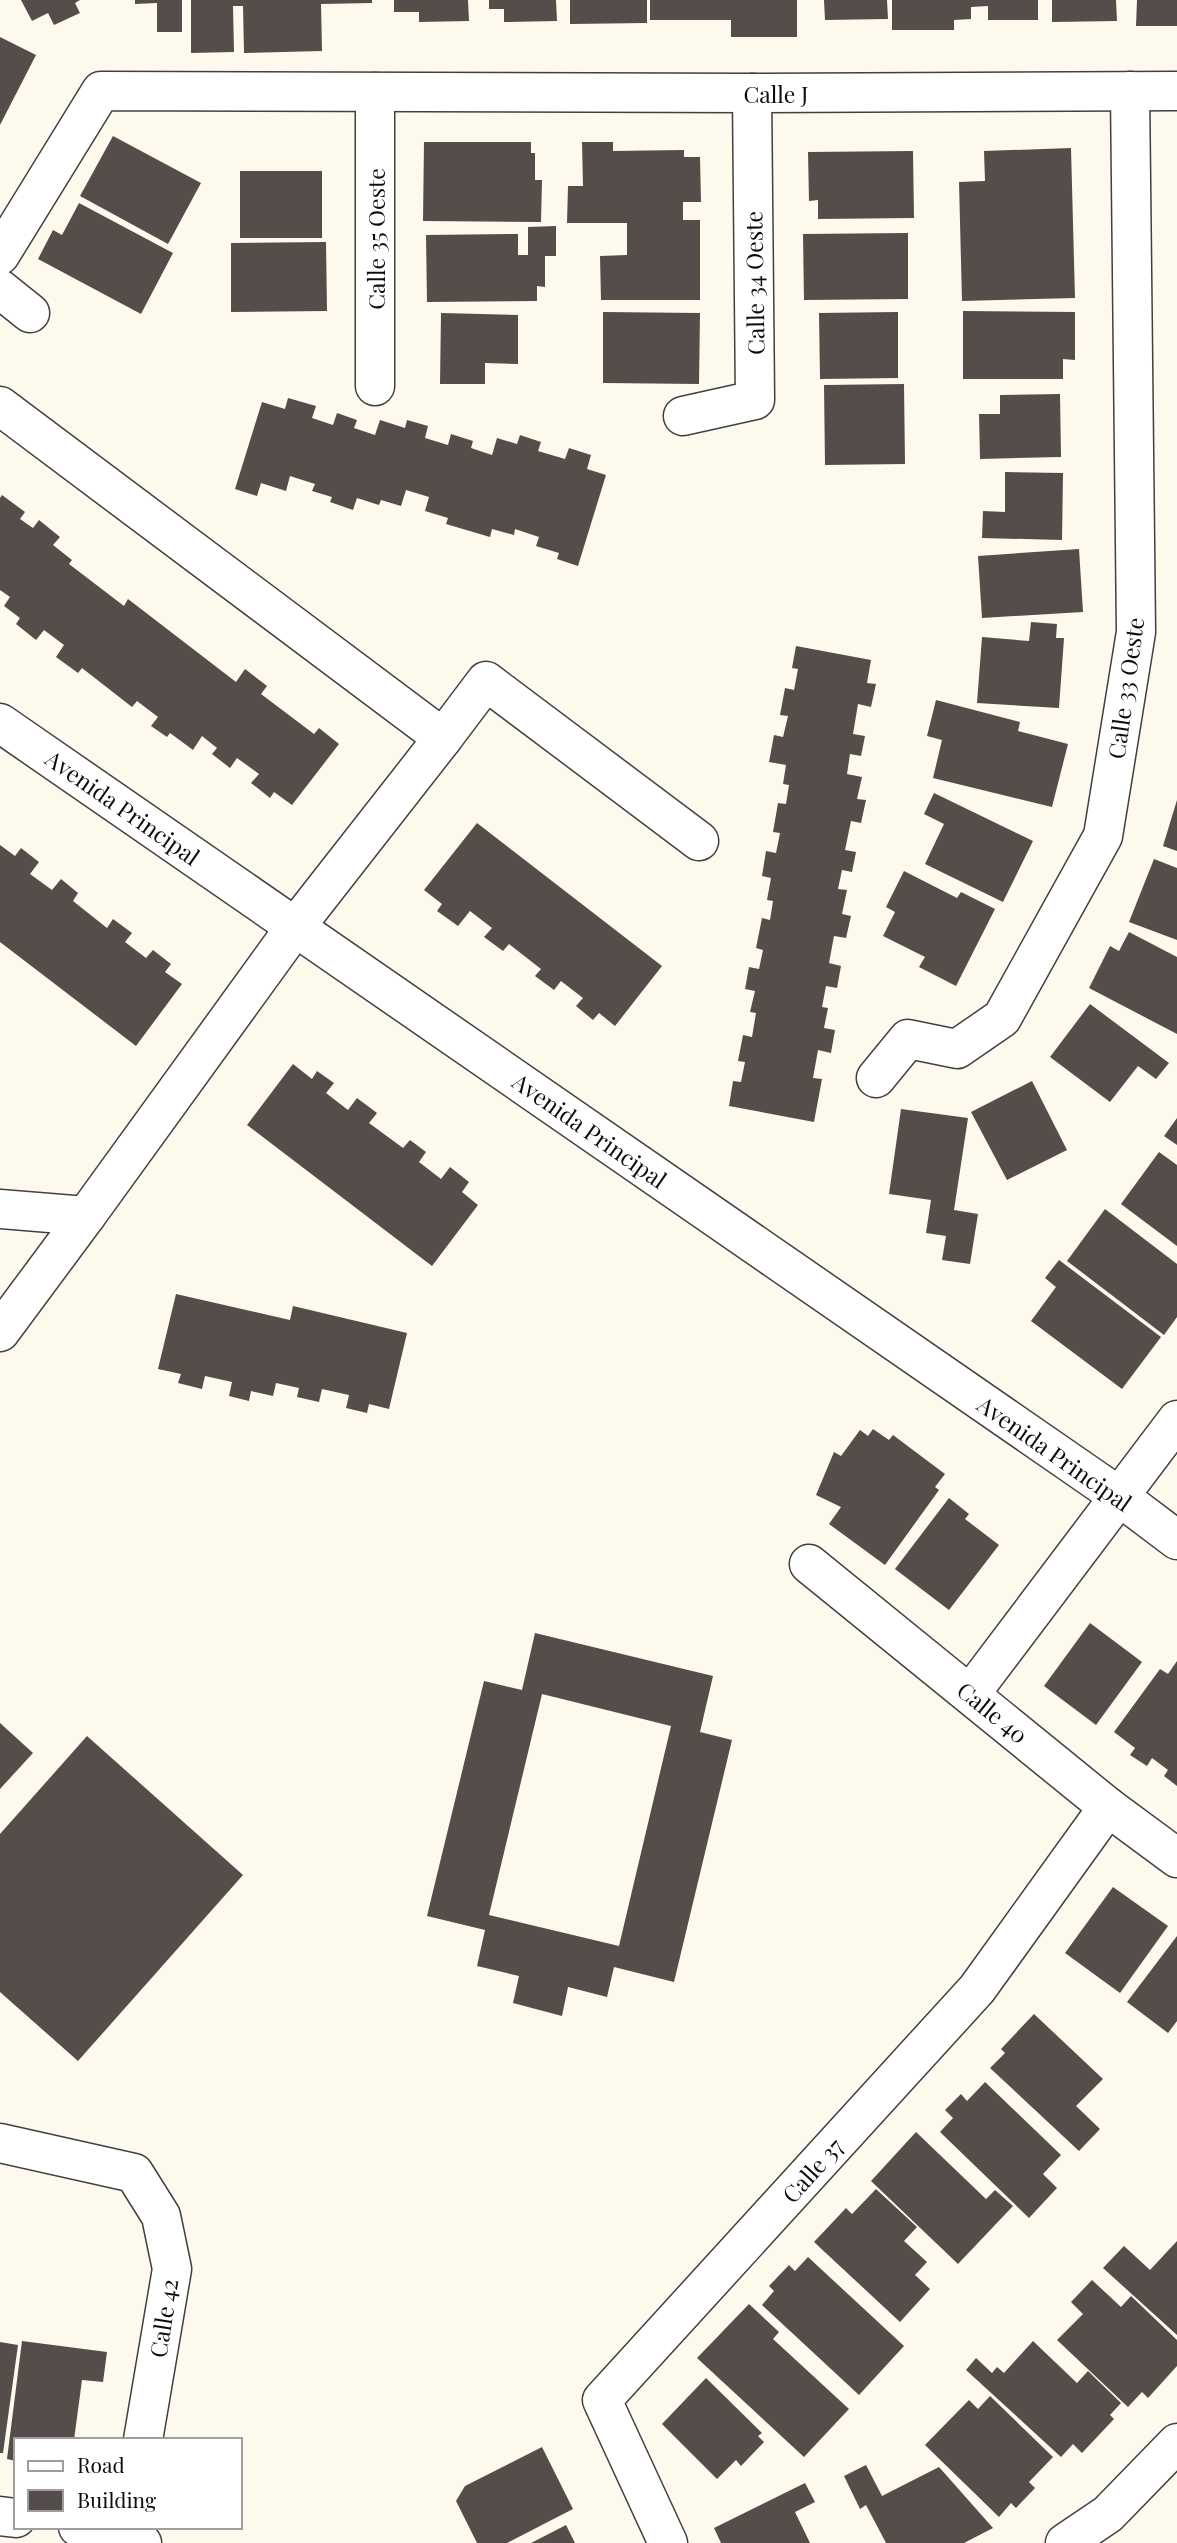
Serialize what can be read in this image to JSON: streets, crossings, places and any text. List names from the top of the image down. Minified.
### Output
{"streets":{"street":["Calle J","Calle 35 Oeste","Calle 34 Oeste","Calle 33 Oeste","Avenida Principal","Calle 40","Calle 37","Calle 42"]},"crossings":[["Calle J","Calle 35 Oeste"],["Calle J","Calle 34 Oeste"],["Calle J","Calle 33 Oeste"],["Calle 40","Calle 37"]],"legend":["Road","Building"]}
